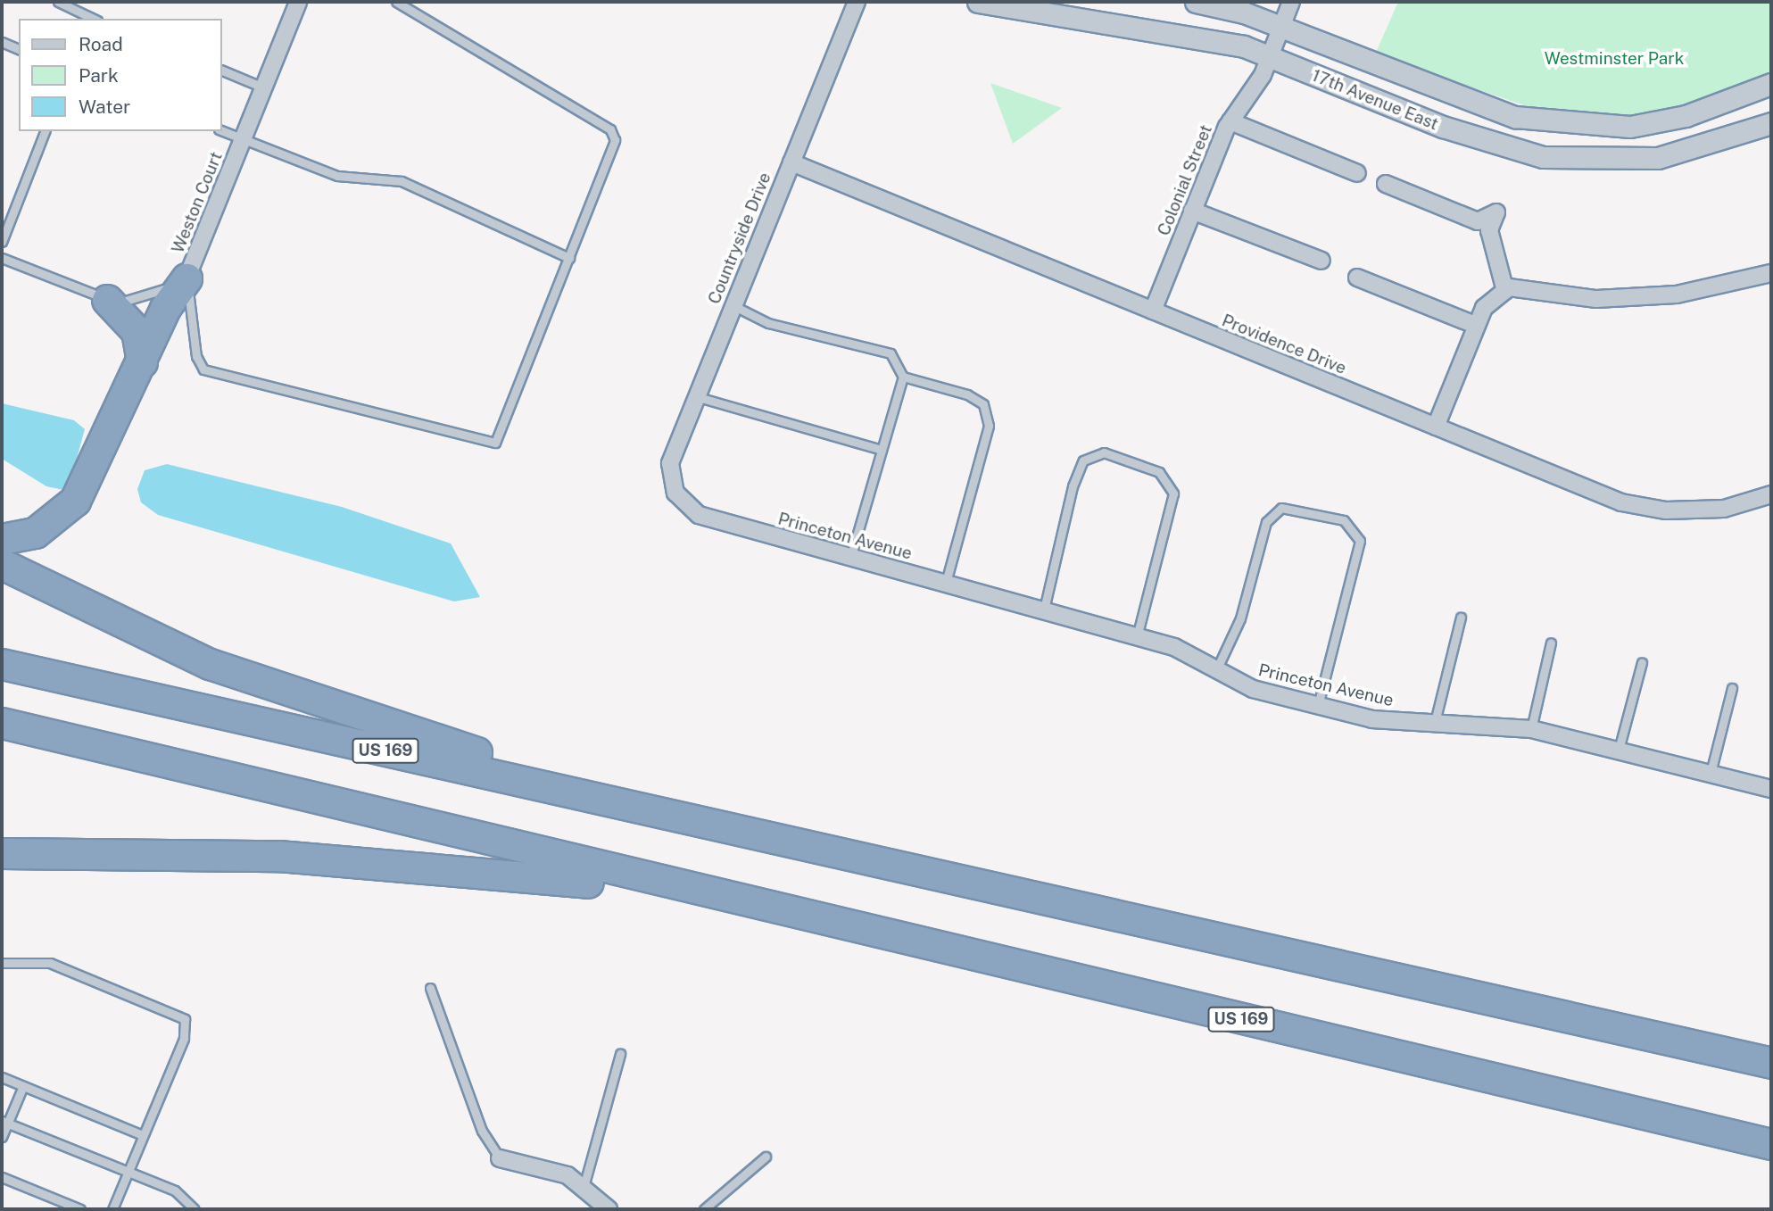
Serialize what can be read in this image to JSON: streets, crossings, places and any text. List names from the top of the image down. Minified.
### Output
{"streets":{"highway":["US 169"],"street":["17th Avenue East","Colonial Street","Weston Court","Countryside Drive","Providence Drive","Princeton Avenue"]},"crossings":[["17th Avenue East","Colonial Street"],["Colonial Street","Providence Drive"],["Countryside Drive","Providence Drive"],["Countryside Drive","Princeton Avenue"]],"parks":["Westminster Park"],"legend":["Road","Park","Water"]}
